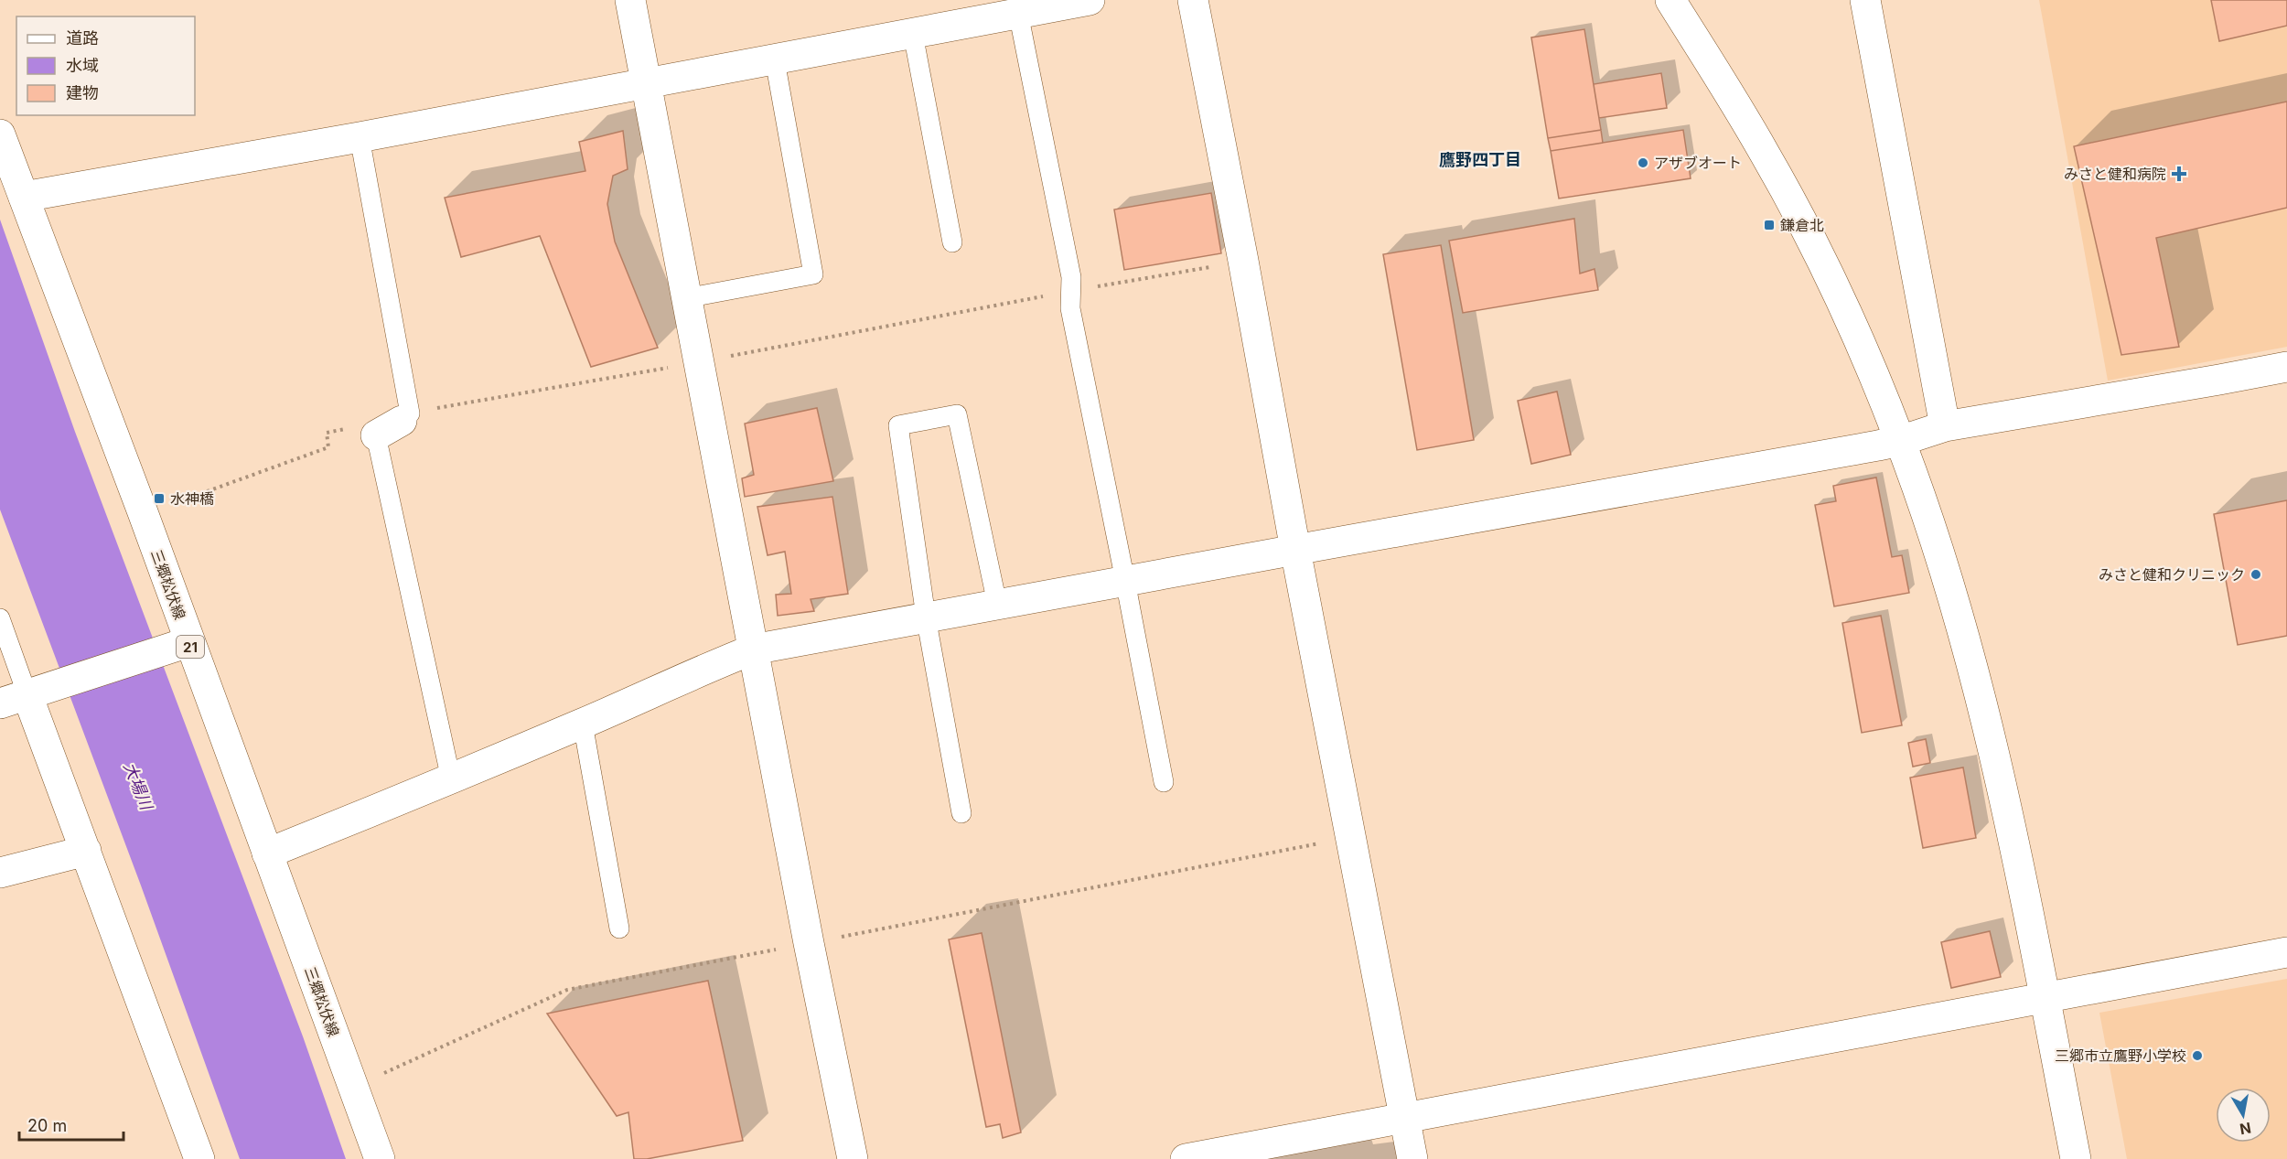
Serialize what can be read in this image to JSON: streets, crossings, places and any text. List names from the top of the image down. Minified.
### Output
{"streets":{"street":["三郷松伏線","21"]},"districts":["鷹野四丁目"],"water":["大場川"],"places":{"other":["アザブオート","みさと健和クリニック","三郷市立鷹野小学校"],"health":["みさと健和病院"],"transit":["鎌倉北","水神橋"]},"legend":["道路","水域","建物"],"scale_bar":"20 m","north":"bottom"}
